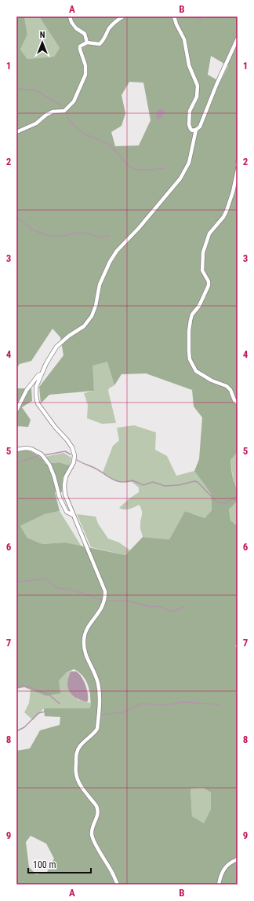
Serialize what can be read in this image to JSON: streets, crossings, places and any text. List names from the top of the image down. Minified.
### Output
{"scale_bar":"100 m","north":"top","grid":{"columns":["A","B"],"rows":["1","2","3","4","5","6","7","8","9"]}}
